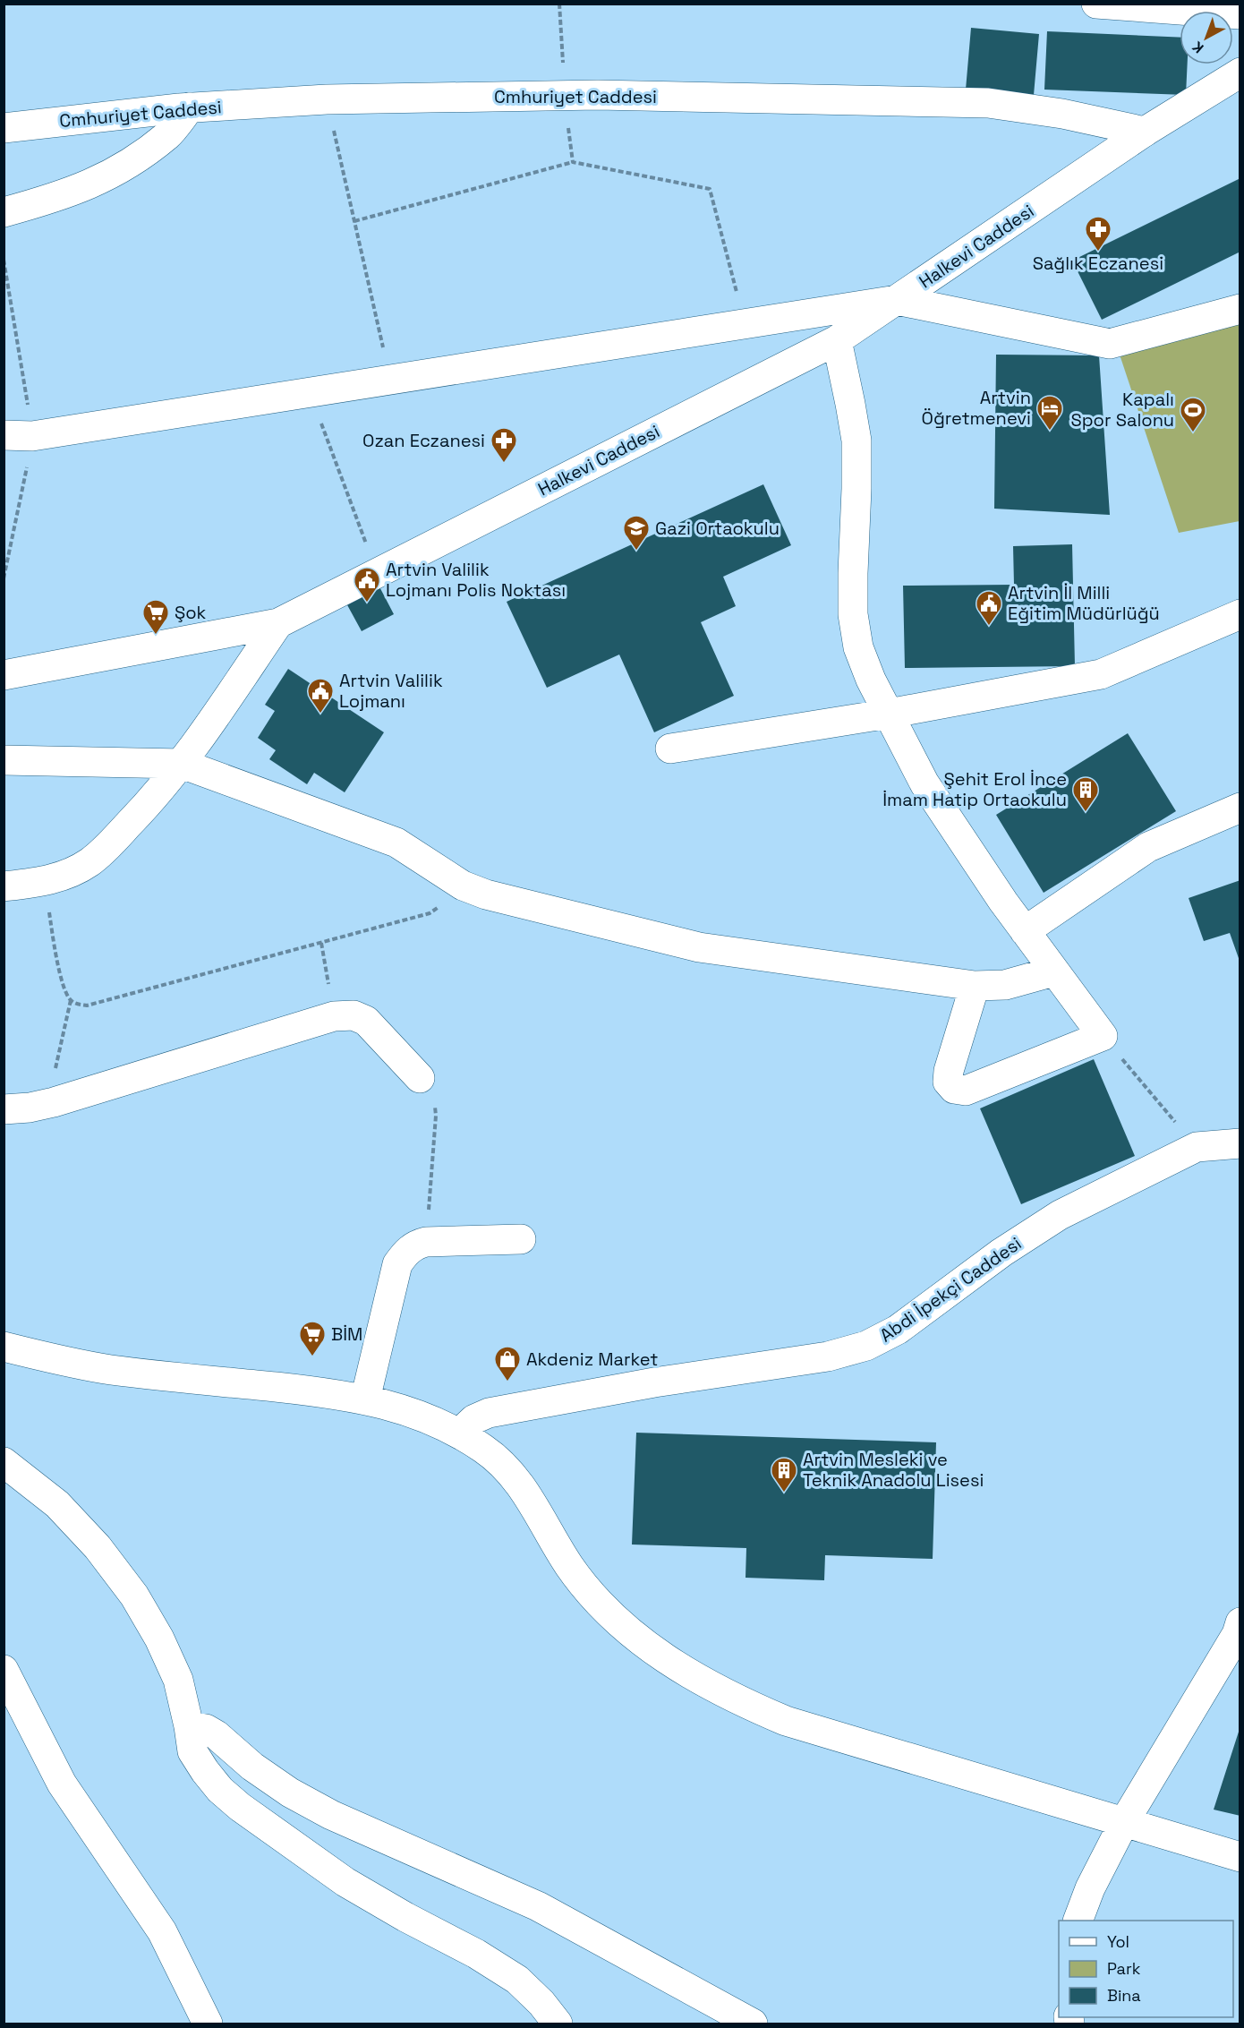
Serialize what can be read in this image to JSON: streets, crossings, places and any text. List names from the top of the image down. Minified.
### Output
{"streets":{"street":["Cmhuriyet Caddesi","Halkevi Caddesi","Abdi İpekçi Caddesi"]},"crossings":[["Cmhuriyet Caddesi","Halkevi Caddesi"]],"places":{"pharmacy":["Sağlık Eczanesi","Ozan Eczanesi"],"hotel":["Artvin Öğretmenevi"],"sports":["Kapalı Spor Salonu"],"school or university":["Gazi Ortaokulu"],"public building":["Artvin Valilik Lojmanı Polis Noktası","Artvin İl Milli Eğitim Müdürlüğü","Artvin Valilik Lojmanı"],"supermarket":["Şok","BİM"],"building":["Şehit Erol İnce İmam Hatip Ortaokulu","Artvin Mesleki ve Teknik Anadolu Lisesi"],"shop":["Akdeniz Market"]},"legend":["Yol","Park","Bina"],"north":"bottom left"}
